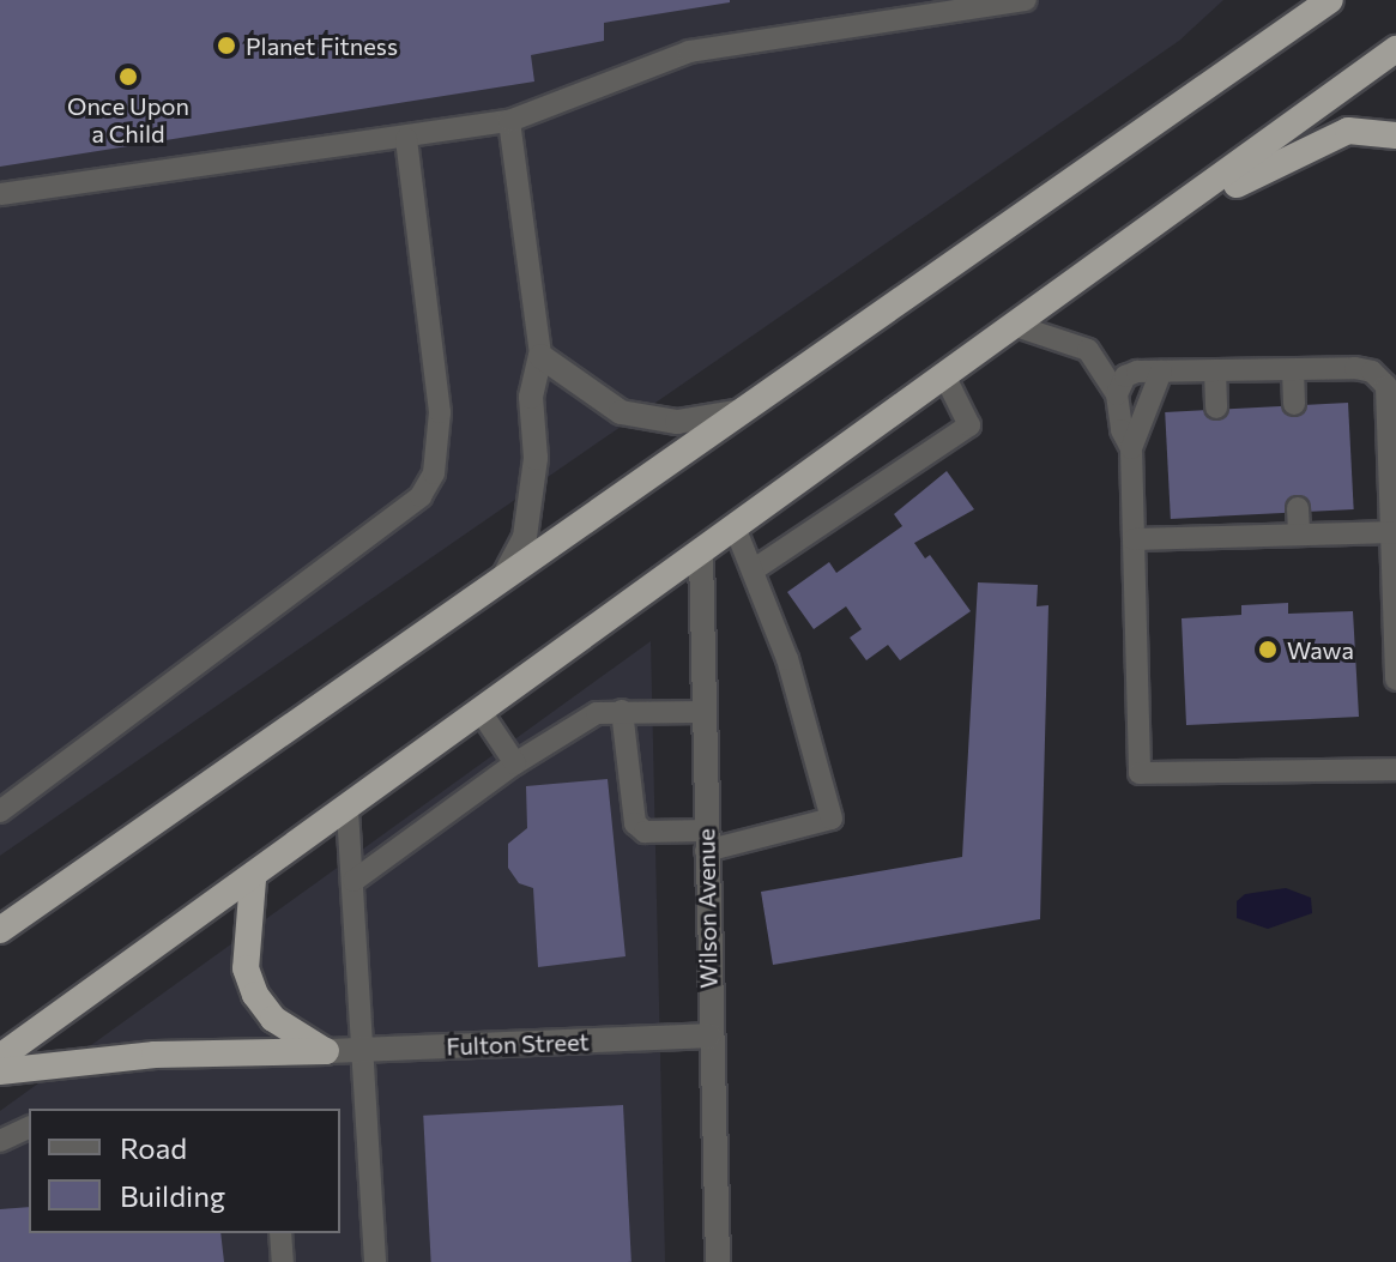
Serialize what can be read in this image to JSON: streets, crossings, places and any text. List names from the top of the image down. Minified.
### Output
{"streets":{"street":["Wilson Avenue","Fulton Street"]},"crossings":[["Wilson Avenue","Fulton Street"]],"places":["Planet Fitness","Once Upon a Child","Wawa"],"legend":["Road","Building"]}
